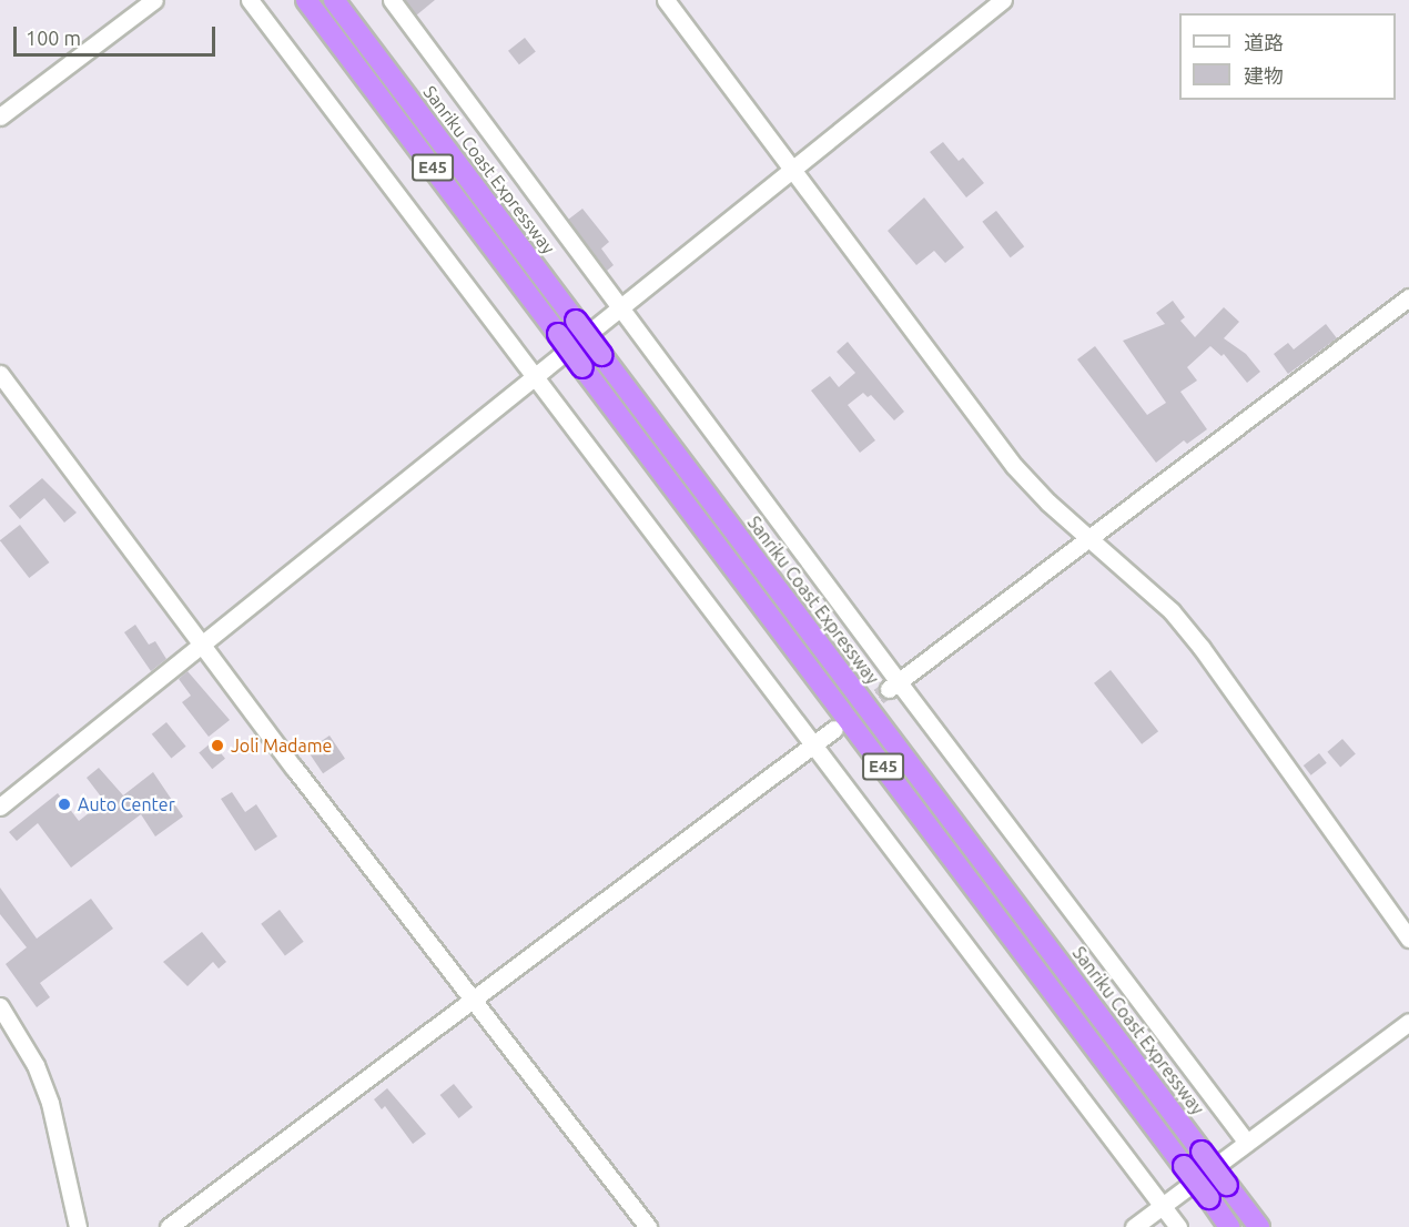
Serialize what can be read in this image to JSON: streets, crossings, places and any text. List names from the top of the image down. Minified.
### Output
{"streets":{"highway":["E45","Sanriku Coast Expressway"]},"places":["Joli Madame","Auto Center"],"legend":["道路","建物"],"scale_bar":"100 m"}
